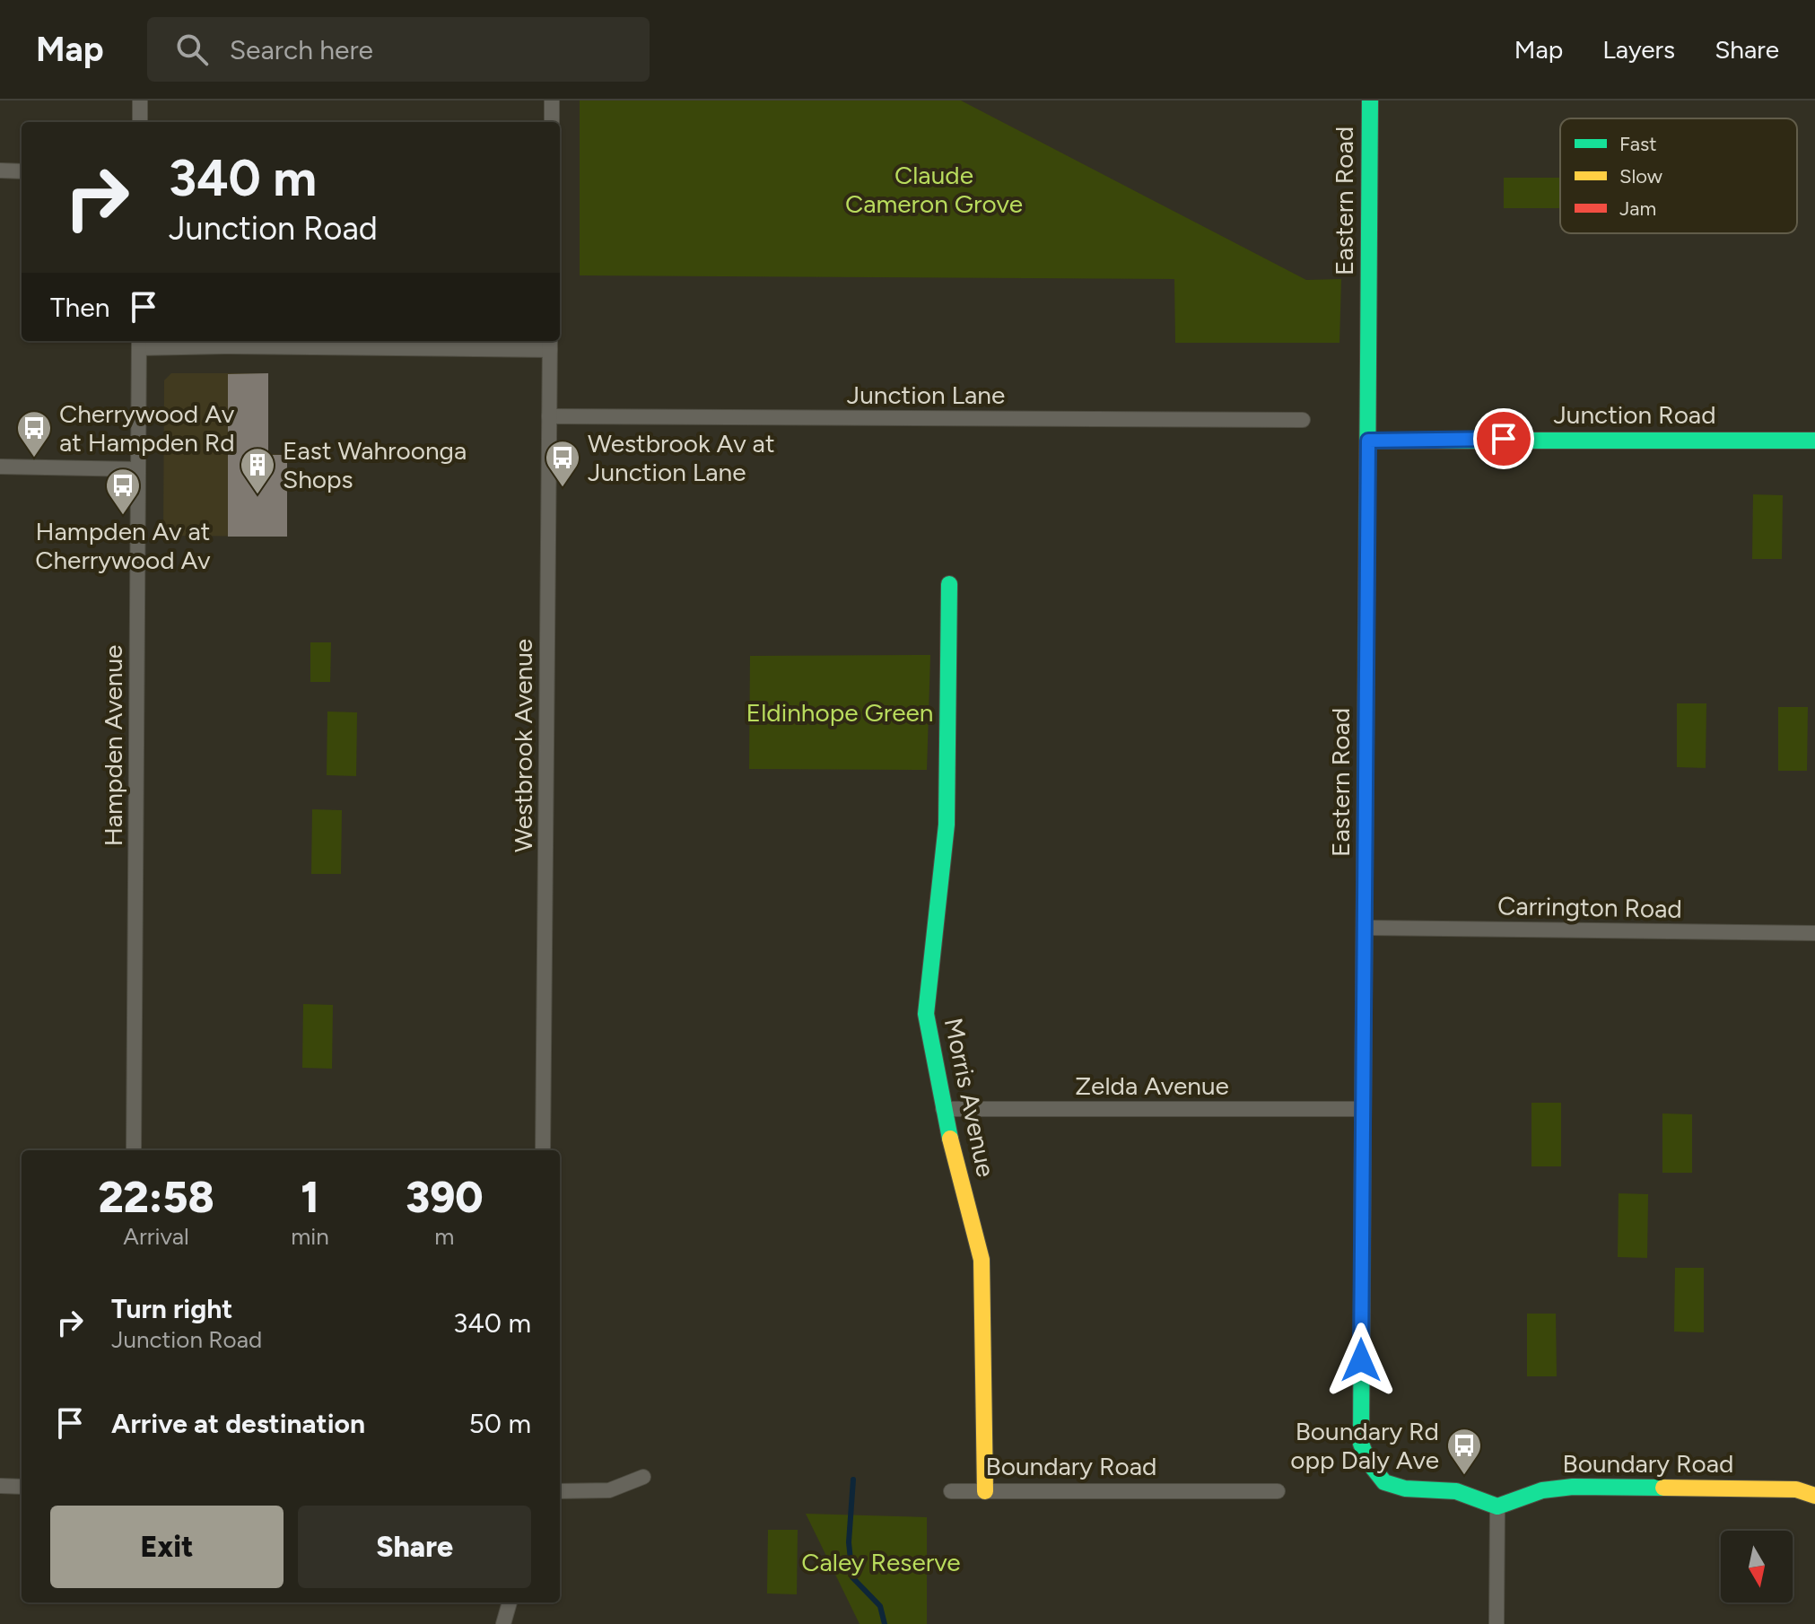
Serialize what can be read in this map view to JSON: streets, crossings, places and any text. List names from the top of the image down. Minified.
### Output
{"streets":{"street":["Eastern Road","Junction Lane","Junction Road","Hampden Avenue","Westbrook Avenue","Carrington Road","Zelda Avenue","Morris Avenue","Boundary Road"]},"crossings":[["Eastern Road","Junction Road"],["Eastern Road","Carrington Road"],["Eastern Road","Zelda Avenue"],["Eastern Road","Boundary Road"],["Junction Lane","Westbrook Avenue"],["Zelda Avenue","Morris Avenue"],["Morris Avenue","Boundary Road"]],"parks":["Claude Cameron Grove","Eldinhope Green","Caley Reserve"],"places":{"bus stop":["Cherrywood Av at Hampden Rd","Westbrook Av at Junction Lane","Hampden Av at Cherrywood Av","Boundary Rd opp Daly Ave"],"building":["East Wahroonga Shops"]},"legend":["Fast","Slow","Jam"],"north":"bottom","page":{"header":"Map","search":"Search here","nav":["Map","Layers","Share"],"turn":["340 m","Junction Road"],"then":"Then","eta":["22:58","Arrival","1","min","390","m"],"list":[{"name":"Turn right","note":"Junction Road","value":"340 m"},{"name":"Arrive at destination","value":"50 m"}],"buttons":["Exit","Share"]}}
